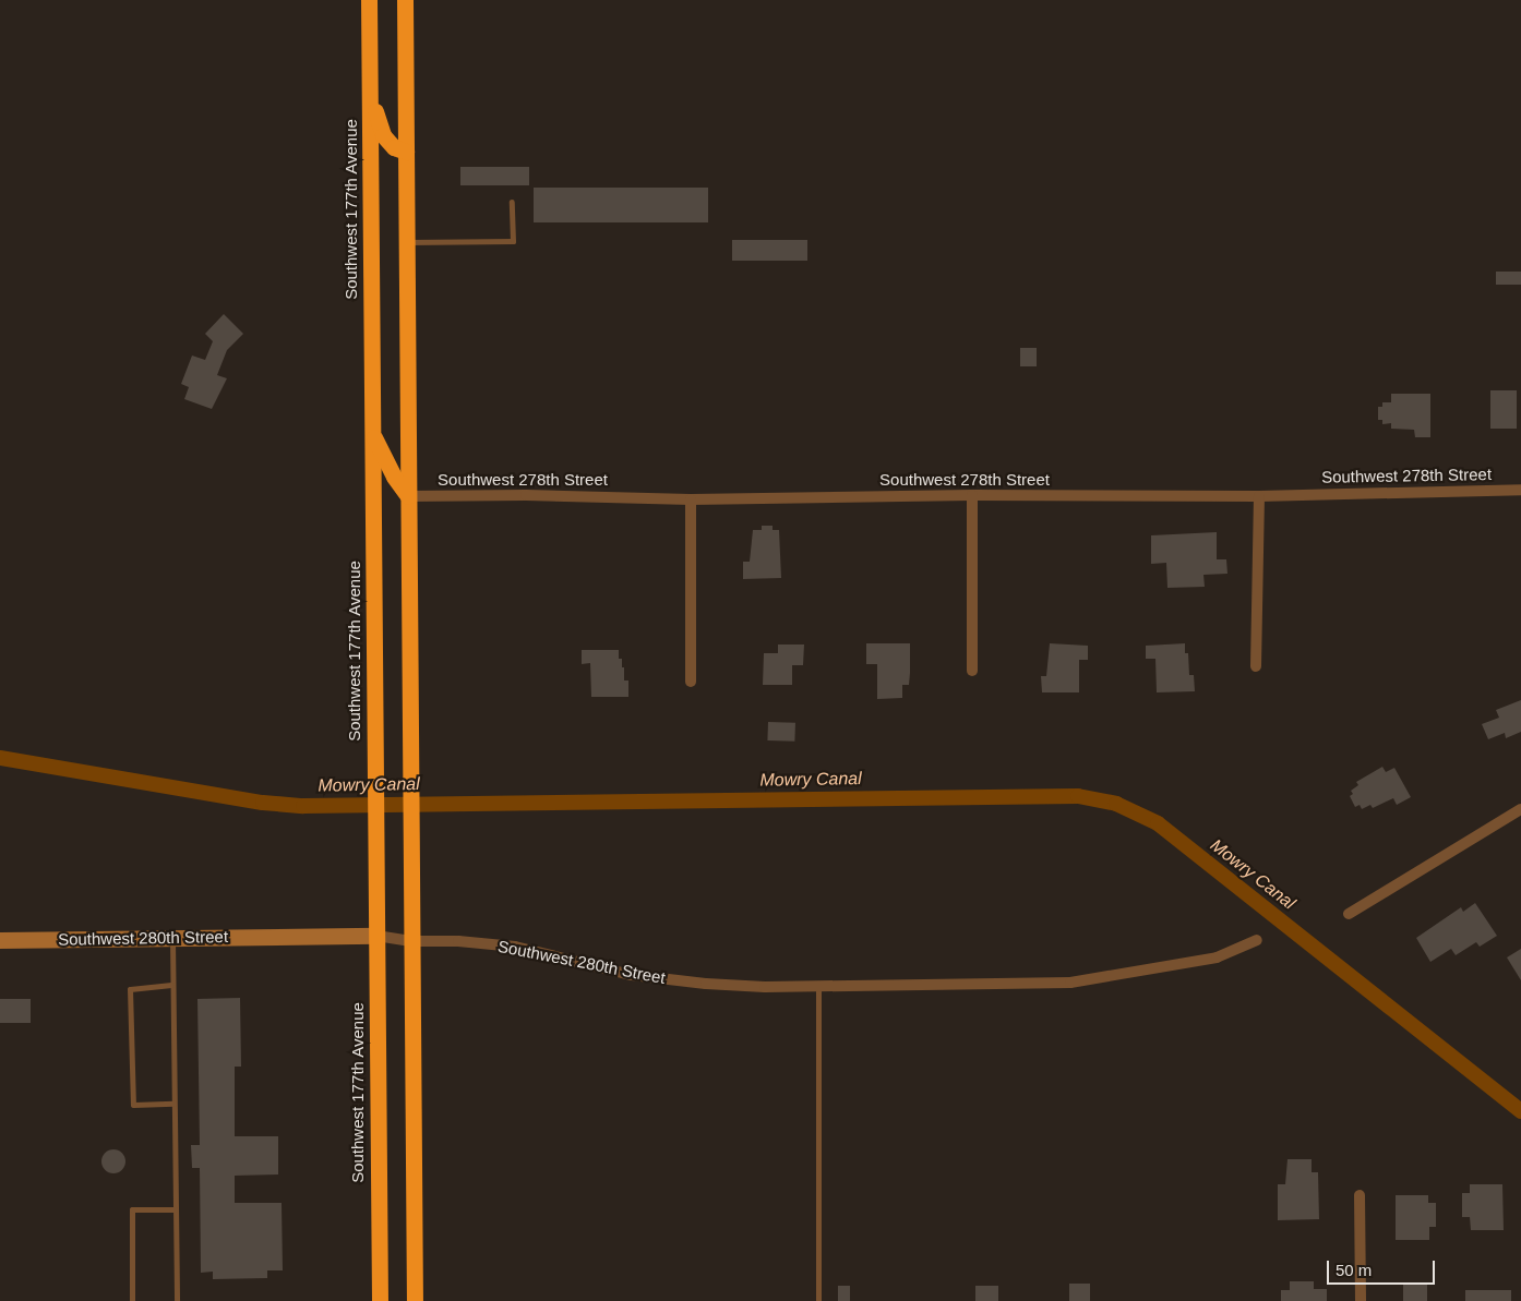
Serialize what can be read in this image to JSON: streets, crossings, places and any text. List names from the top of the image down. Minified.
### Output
{"streets":{"highway":["Southwest 177th Avenue"],"street":["Southwest 278th Street","Southwest 280th Street"]},"crossings":[["Southwest 177th Avenue","Southwest 280th Street"]],"water":["Mowry Canal"],"scale_bar":"50 m"}
